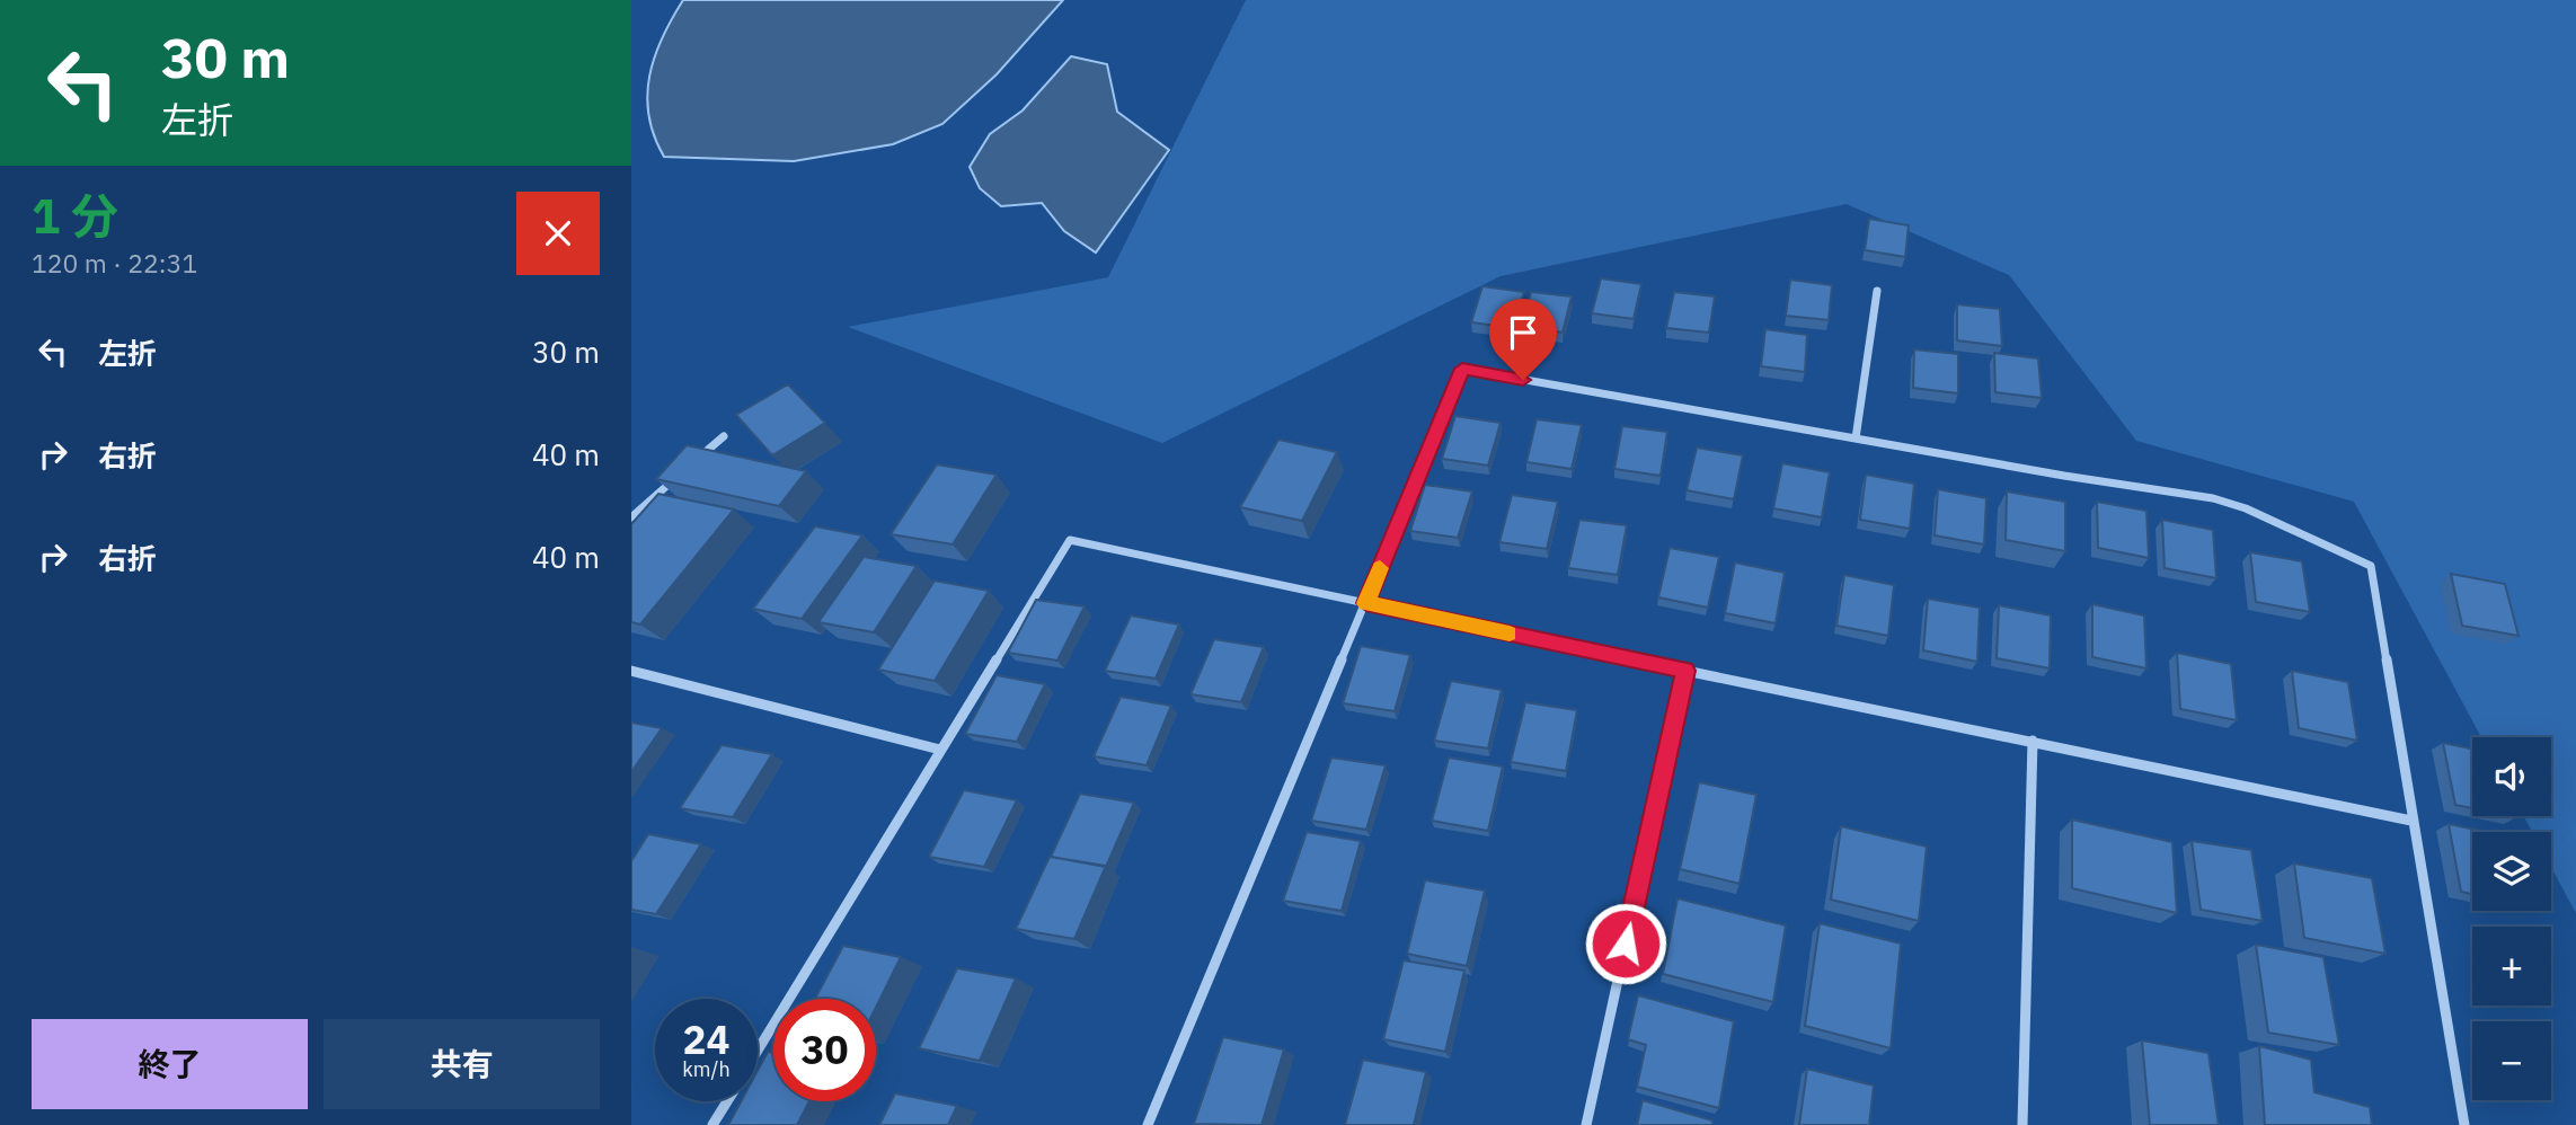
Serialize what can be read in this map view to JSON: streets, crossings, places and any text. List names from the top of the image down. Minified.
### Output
{"page":{"turn":["30 m","左折"],"heading":["1 分","120 m · 22:31"],"list":[{"name":"左折","value":"30 m"},{"name":"右折","value":"40 m"},{"name":"右折","value":"40 m"}],"map_buttons":["+","−"],"speed":"24 km/h","limit":"30","buttons":["終了","共有"]}}
